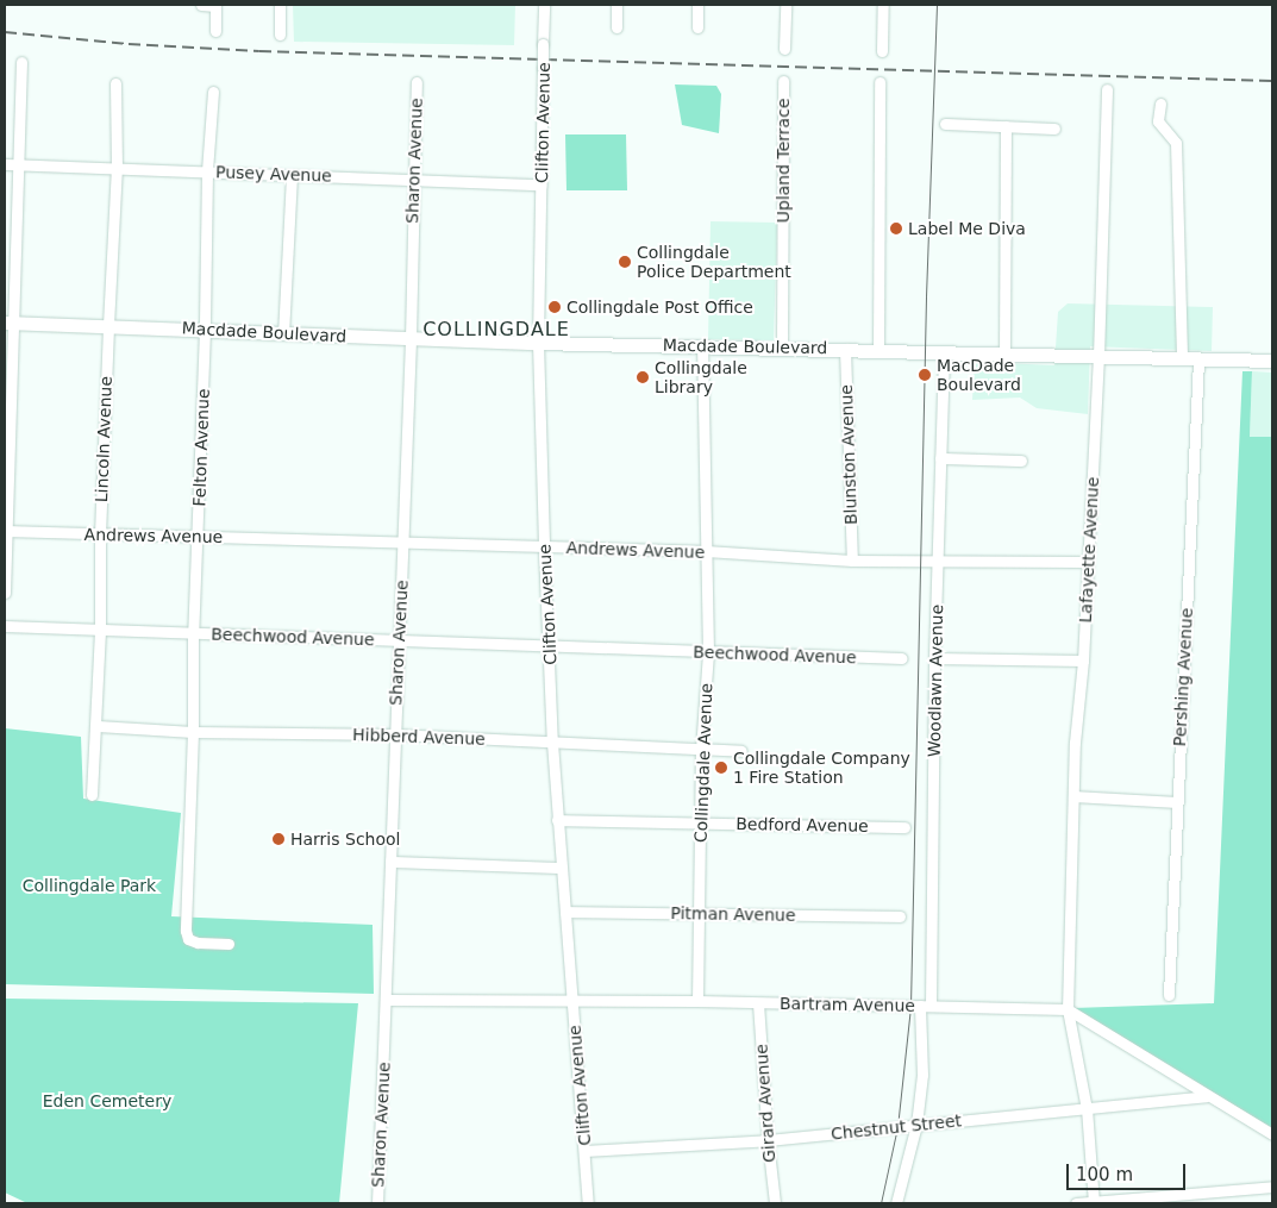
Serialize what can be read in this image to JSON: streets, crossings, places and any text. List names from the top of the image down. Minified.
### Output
{"streets":{"main road":["Macdade Boulevard"],"street":["Clifton Avenue","Sharon Avenue","Upland Terrace","Pusey Avenue","Lincoln Avenue","Felton Avenue","Blunston Avenue","Andrews Avenue","Lafayette Avenue","Beechwood Avenue","Pershing Avenue","Woodlawn Avenue","Hibberd Avenue","Collingdale Avenue","Bedford Avenue","Pitman Avenue","Bartram Avenue","Girard Avenue","Chestnut Street"]},"crossings":[["Clifton Avenue","Pusey Avenue"],["Clifton Avenue","Macdade Boulevard"],["Clifton Avenue","Andrews Avenue"],["Clifton Avenue","Beechwood Avenue"],["Clifton Avenue","Hibberd Avenue"],["Clifton Avenue","Bedford Avenue"],["Clifton Avenue","Pitman Avenue"],["Clifton Avenue","Bartram Avenue"],["Clifton Avenue","Chestnut Street"],["Sharon Avenue","Pusey Avenue"],["Sharon Avenue","Macdade Boulevard"],["Sharon Avenue","Andrews Avenue"],["Sharon Avenue","Beechwood Avenue"],["Sharon Avenue","Hibberd Avenue"],["Sharon Avenue","Bartram Avenue"],["Upland Terrace","Macdade Boulevard"],["Pusey Avenue","Lincoln Avenue"],["Pusey Avenue","Felton Avenue"],["Macdade Boulevard","Lincoln Avenue"],["Macdade Boulevard","Felton Avenue"],["Macdade Boulevard","Blunston Avenue"],["Macdade Boulevard","Lafayette Avenue"],["Macdade Boulevard","Pershing Avenue"],["Macdade Boulevard","Woodlawn Avenue"],["Macdade Boulevard","Collingdale Avenue"],["Lincoln Avenue","Andrews Avenue"],["Lincoln Avenue","Beechwood Avenue"],["Lincoln Avenue","Hibberd Avenue"],["Felton Avenue","Andrews Avenue"],["Felton Avenue","Beechwood Avenue"],["Felton Avenue","Hibberd Avenue"],["Blunston Avenue","Andrews Avenue"],["Andrews Avenue","Lafayette Avenue"],["Andrews Avenue","Woodlawn Avenue"],["Andrews Avenue","Collingdale Avenue"],["Lafayette Avenue","Bartram Avenue"],["Lafayette Avenue","Chestnut Street"],["Beechwood Avenue","Collingdale Avenue"],["Woodlawn Avenue","Bartram Avenue"],["Woodlawn Avenue","Chestnut Street"],["Hibberd Avenue","Collingdale Avenue"],["Collingdale Avenue","Bedford Avenue"],["Collingdale Avenue","Pitman Avenue"],["Collingdale Avenue","Bartram Avenue"],["Bartram Avenue","Girard Avenue"],["Girard Avenue","Chestnut Street"]],"districts":["COLLINGDALE"],"parks":["Collingdale Park","Eden Cemetery"],"places":["Label Me Diva","Collingdale Police Department","Collingdale Post Office","MacDade Boulevard","Collingdale Library","Collingdale Company 1 Fire Station","Harris School"],"scale_bar":"100 m"}
